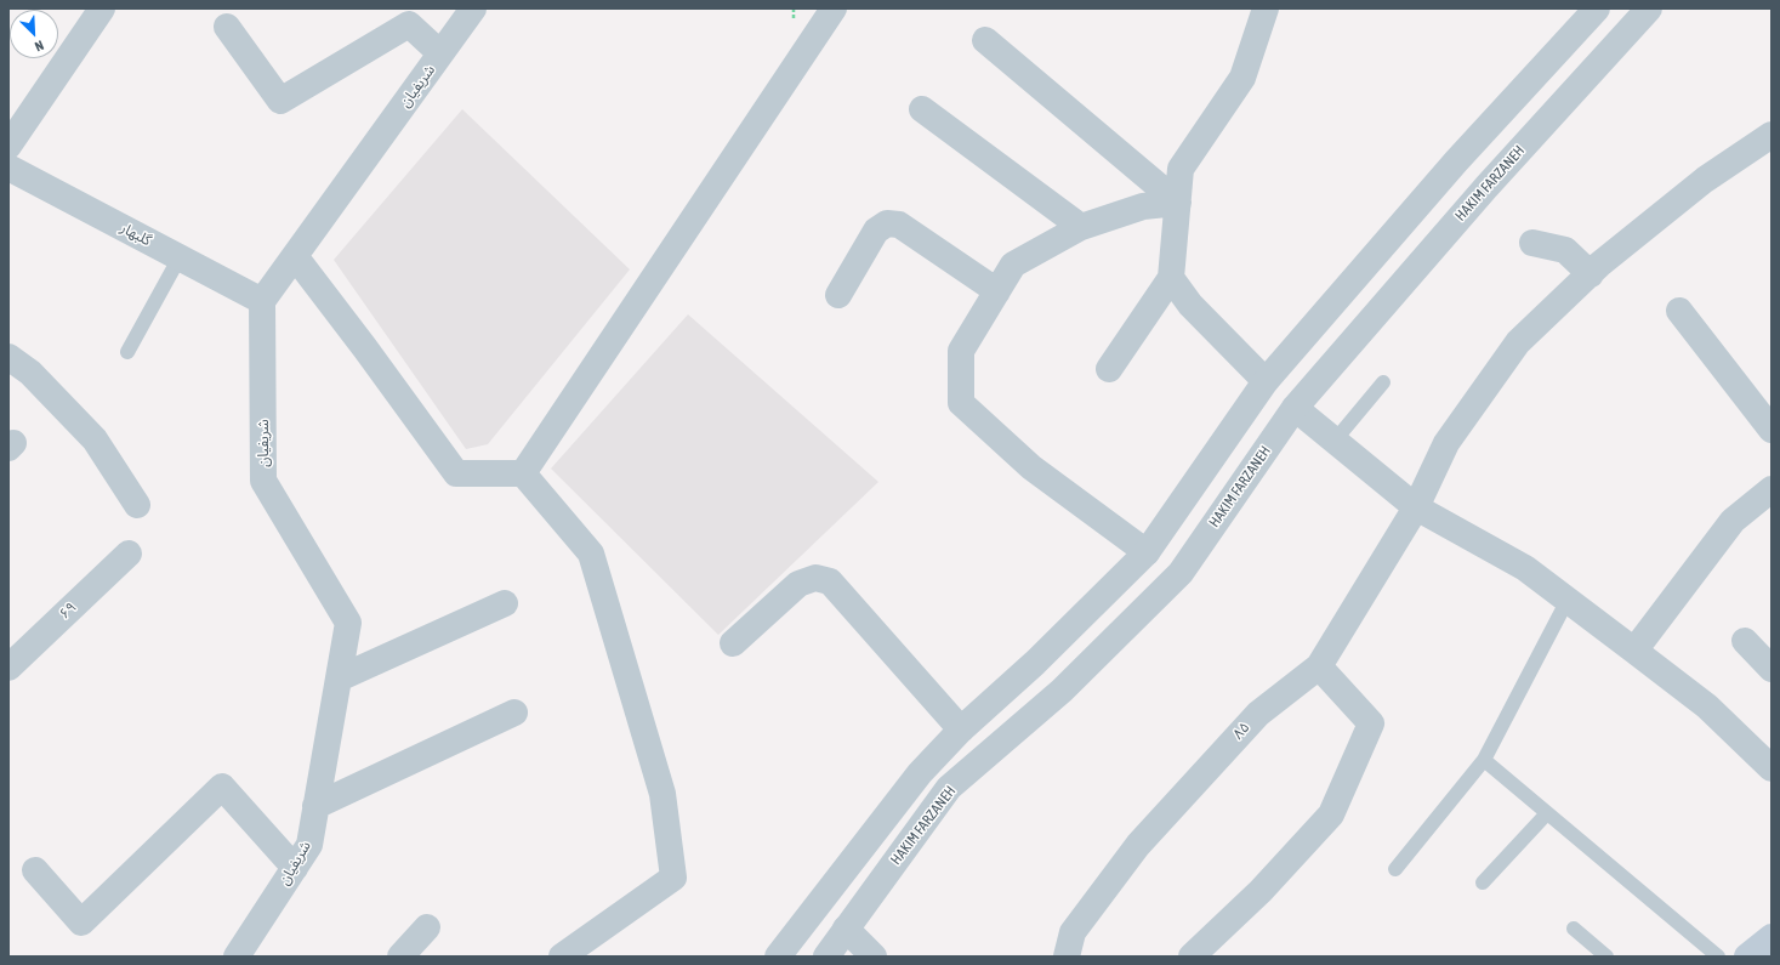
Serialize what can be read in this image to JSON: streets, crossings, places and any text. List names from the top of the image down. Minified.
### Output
{"streets":{"street":["شریفیان","HAKIM FARZANEH","گلبهار","۶۹","۸۵"]},"crossings":[["شریفیان","گلبهار"]],"north":"bottom right"}
